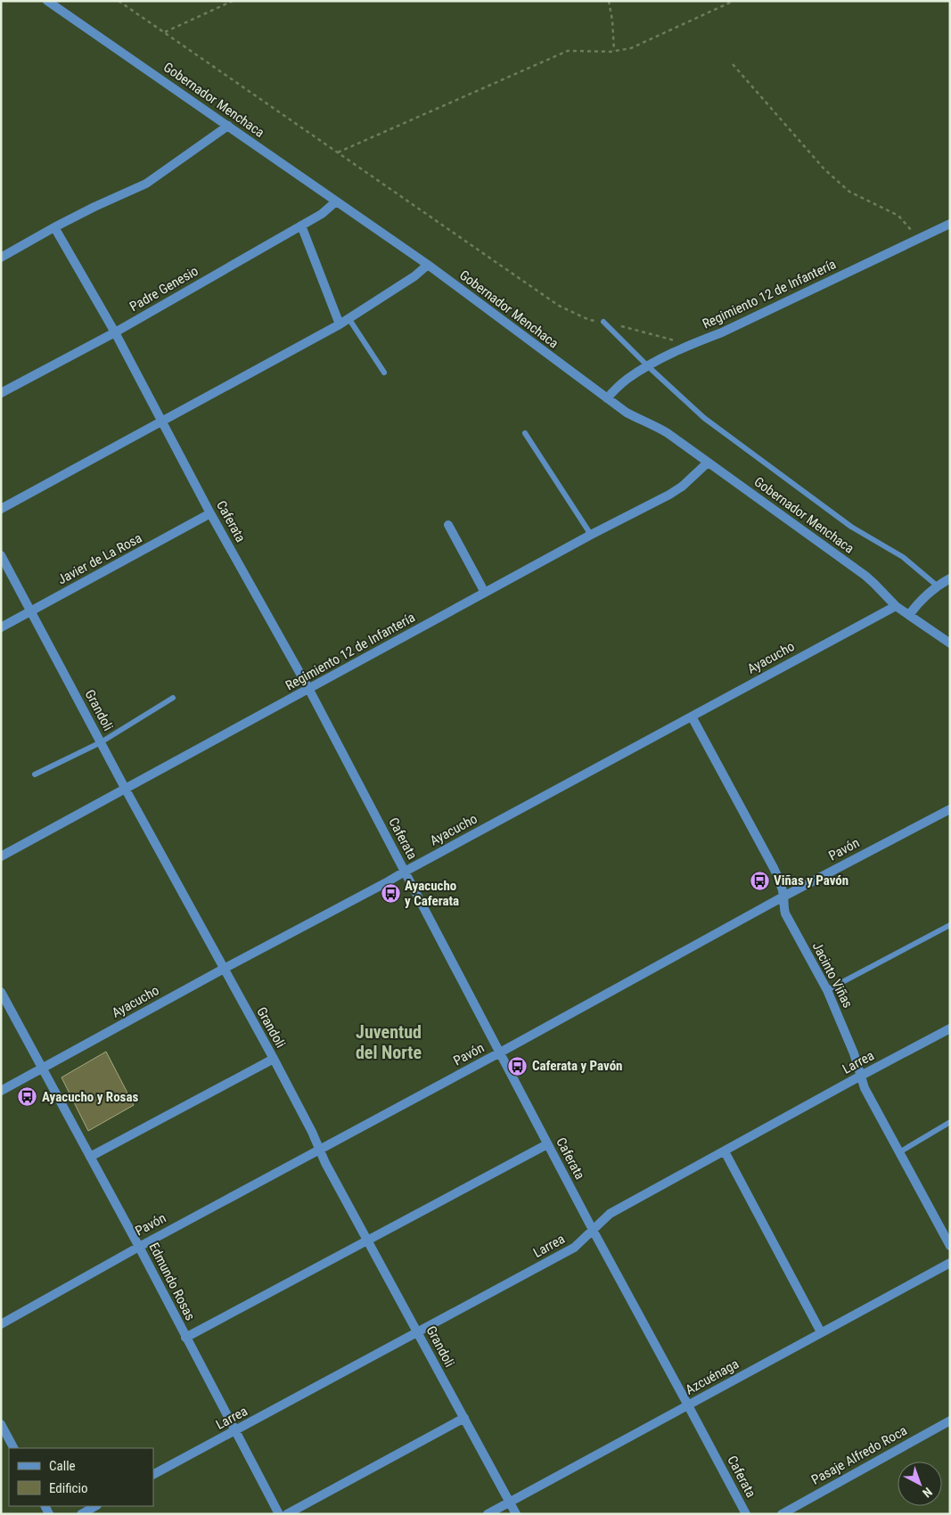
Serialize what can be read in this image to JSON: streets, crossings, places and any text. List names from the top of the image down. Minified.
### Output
{"streets":{"street":["Gobernador Menchaca","Padre Genesio","Regimiento 12 de Infantería","Caferata","Javier de La Rosa","Ayacucho","Grandoli","Pavón","Jacinto Viñas","Larrea","Edmundo Rosas","Azcuénaga","Pasaje Alfredo Roca"]},"crossings":[["Gobernador Menchaca","Padre Genesio"],["Gobernador Menchaca","Regimiento 12 de Infantería"],["Gobernador Menchaca","Ayacucho"],["Padre Genesio","Caferata"],["Regimiento 12 de Infantería","Caferata"],["Regimiento 12 de Infantería","Grandoli"],["Caferata","Javier de La Rosa"],["Caferata","Ayacucho"],["Caferata","Pavón"],["Caferata","Larrea"],["Caferata","Azcuénaga"],["Javier de La Rosa","Grandoli"],["Ayacucho","Grandoli"],["Ayacucho","Jacinto Viñas"],["Ayacucho","Edmundo Rosas"],["Grandoli","Pavón"],["Grandoli","Larrea"],["Grandoli","Azcuénaga"],["Pavón","Jacinto Viñas"],["Pavón","Edmundo Rosas"],["Jacinto Viñas","Larrea"],["Larrea","Edmundo Rosas"]],"districts":["Juventud del Norte"],"places":{"bus stop":["Viñas y Pavón","Ayacucho y Caferata","Caferata y Pavón","Ayacucho y Rosas"]},"legend":["Calle","Edificio"],"north":"bottom right"}
